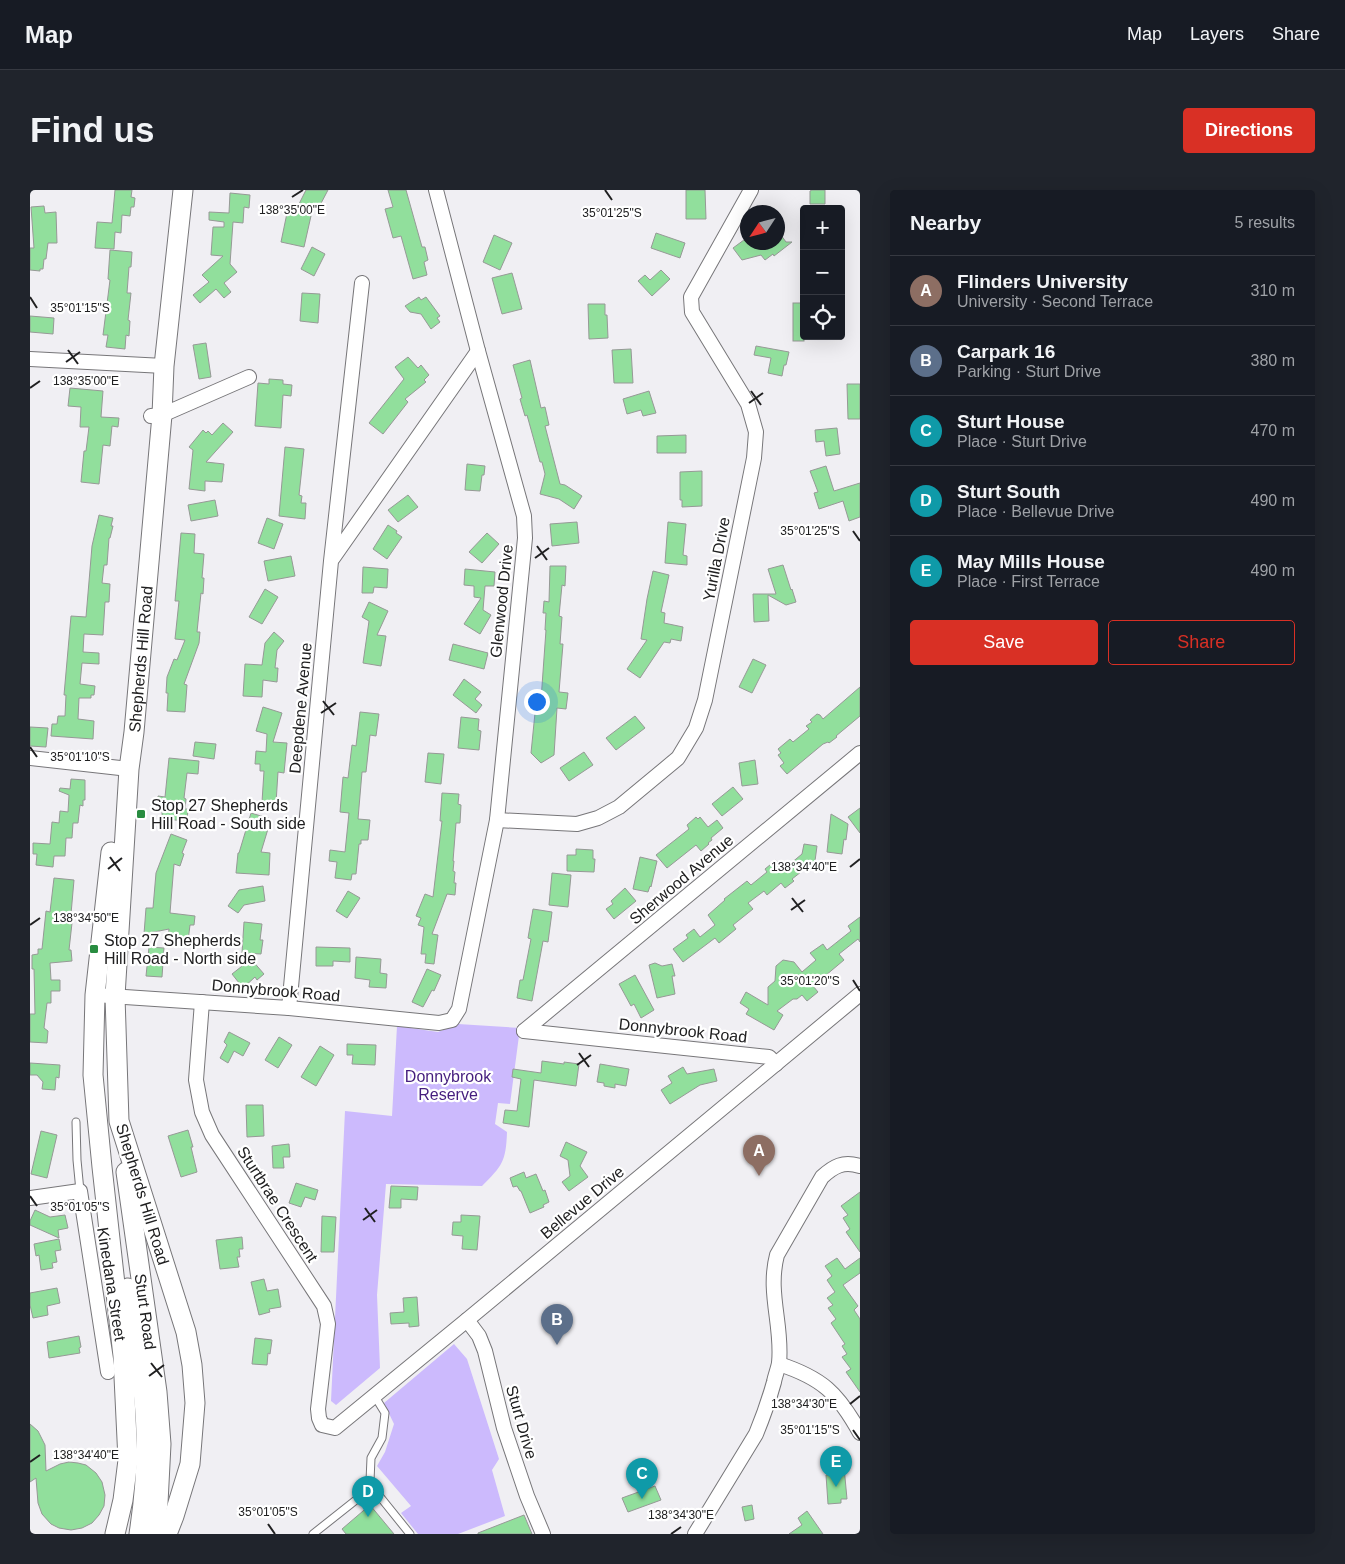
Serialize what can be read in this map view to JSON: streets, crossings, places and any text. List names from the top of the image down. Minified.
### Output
{"streets":{"main road":["Shepherds Hill Road","Sturt Road"],"street":["Yurilla Drive","Glenwood Drive","Deepdene Avenue","Sherwood Avenue","Donnybrook Road","Bellevue Drive","Sturtbrae Crescent","Kinedana Street","Sturt Drive"]},"crossings":[["Yurilla Drive","Glenwood Drive"],["Glenwood Drive","Deepdene Avenue"],["Glenwood Drive","Donnybrook Road"],["Shepherds Hill Road","Donnybrook Road"],["Shepherds Hill Road","Sturt Road"],["Deepdene Avenue","Donnybrook Road"],["Sherwood Avenue","Donnybrook Road"],["Donnybrook Road","Bellevue Drive"],["Donnybrook Road","Sturtbrae Crescent"],["Bellevue Drive","Sturtbrae Crescent"],["Bellevue Drive","Sturt Drive"]],"parks":["Donnybrook Reserve"],"places":{"transit":["Stop 27 Shepherds Hill Road - South side","Stop 27 Shepherds Hill Road - North side"]},"north":"bottom left","page":{"header":"Map","nav":["Map","Layers","Share"],"buttons":["Directions",["Save","Share"]],"title":"Find us","heading":["Nearby","5 results"],"map_buttons":["+","−"],"list":[{"mark":"A","name":"Flinders University","note":"University · Second Terrace","value":"310 m"},{"mark":"B","name":"Carpark 16","note":"Parking · Sturt Drive","value":"380 m"},{"mark":"C","name":"Sturt House","note":"Place · Sturt Drive","value":"470 m"},{"mark":"D","name":"Sturt South","note":"Place · Bellevue Drive","value":"490 m"},{"mark":"E","name":"May Mills House","note":"Place · First Terrace","value":"490 m"}],"pins":["A","B","E","C","D"]},"coordinates":["138°35'00\"E","35°01'25\"S","35°01'15\"S","35°01'10\"S","138°34'40\"E","138°34'50\"E","35°01'20\"S","35°01'05\"S","138°34'30\"E"]}
